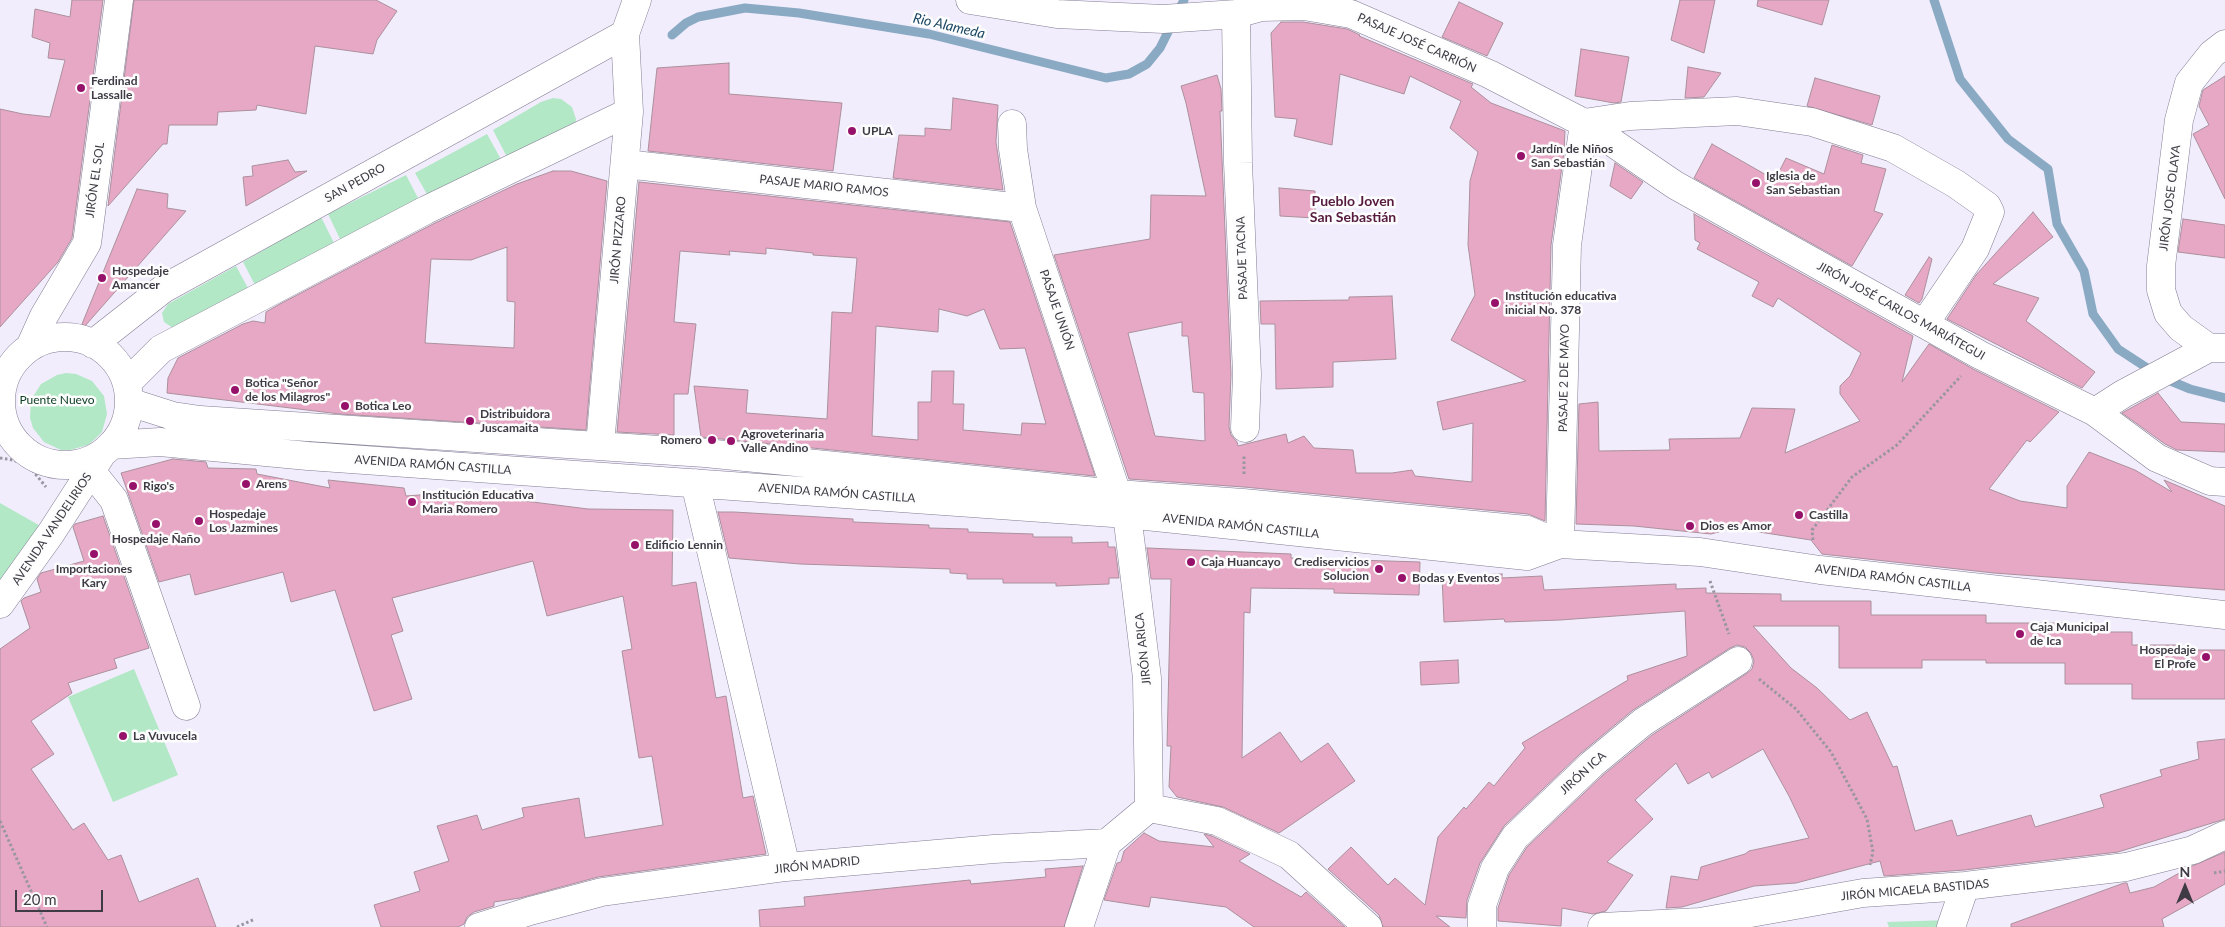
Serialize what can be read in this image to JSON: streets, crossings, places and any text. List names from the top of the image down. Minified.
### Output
{"streets":{"street":["PASAJE JOSÉ CARRIÓN","JIRÓN EL SOL","SAN PEDRO","PASAJE MARIO RAMOS","JIRÓN JOSE OLAYA","JIRÓN PIZZARO","PASAJE TACNA","PASAJE UNIÓN","JIRÓN JOSÉ CARLOS MARIÁTEGUI","PASAJE 2 DE MAYO","AVENIDA RAMÓN CASTILLA","AVENIDA VANDELIRIOS","JIRÓN ARICA","JIRÓN ICA","JIRÓN MADRID","JIRÓN MICAELA BASTIDAS"]},"crossings":[["PASAJE JOSÉ CARRIÓN","PASAJE TACNA"],["PASAJE JOSÉ CARRIÓN","JIRÓN JOSÉ CARLOS MARIÁTEGUI"],["PASAJE JOSÉ CARRIÓN","PASAJE 2 DE MAYO"],["JIRÓN EL SOL","SAN PEDRO"],["JIRÓN EL SOL","AVENIDA RAMÓN CASTILLA"],["JIRÓN EL SOL","AVENIDA VANDELIRIOS"],["SAN PEDRO","JIRÓN PIZZARO"],["SAN PEDRO","AVENIDA RAMÓN CASTILLA"],["SAN PEDRO","AVENIDA VANDELIRIOS"],["PASAJE MARIO RAMOS","JIRÓN PIZZARO"],["PASAJE MARIO RAMOS","PASAJE UNIÓN"],["JIRÓN PIZZARO","AVENIDA RAMÓN CASTILLA"],["PASAJE UNIÓN","AVENIDA RAMÓN CASTILLA"],["PASAJE UNIÓN","JIRÓN ARICA"],["JIRÓN JOSÉ CARLOS MARIÁTEGUI","PASAJE 2 DE MAYO"],["PASAJE 2 DE MAYO","AVENIDA RAMÓN CASTILLA"],["AVENIDA RAMÓN CASTILLA","AVENIDA VANDELIRIOS"],["AVENIDA RAMÓN CASTILLA","JIRÓN ARICA"]],"districts":["Pueblo Joven San Sebastián"],"water":["Rio Alameda"],"parks":["Puente Nuevo"],"places":["Ferdinad Lassalle","UPLA","Jardín de Niños San Sebastián","Iglesia de San Sebastian","Hospedaje Amancer","Institución educativa inicial No. 378","Botica \"Señor de los Milagros\"","Botica Leo","Distribuidora Juscamaita","Romero","Agroveterinaria Valle Andino","Arens","Rigo's","Institución Educativa Maria Romero","Castilla","Hospedaje Los Jazmines","Hospedaje Ñaño","Dios es Amor","Edificio Lennin","Importaciones Kary","Caja Huancayo","Crediservicios Solucion","Bodas y Eventos","Caja Municipal de Ica","Hospedaje El Profe","La Vuvucela"],"scale_bar":"20 m","north":"top"}
